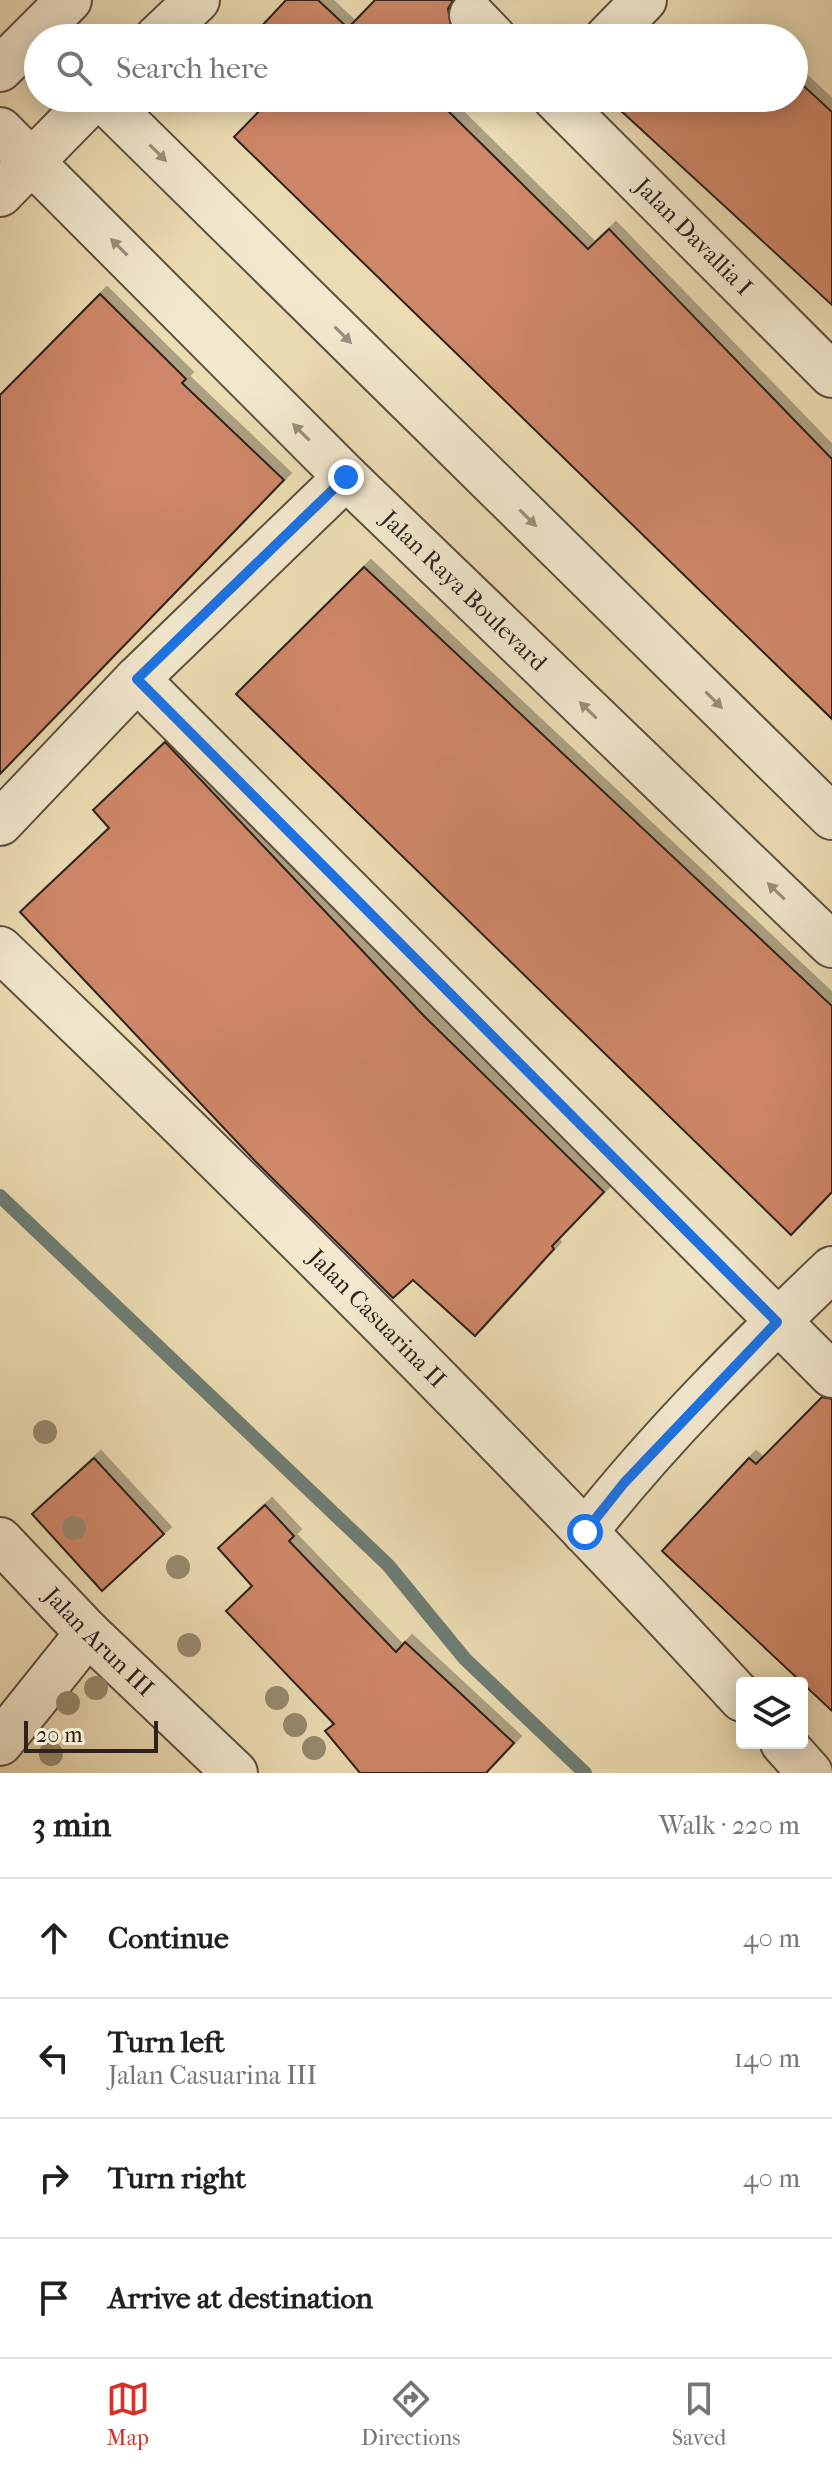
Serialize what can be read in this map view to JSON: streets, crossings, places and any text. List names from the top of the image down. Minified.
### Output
{"streets":{"street":["Jalan Davallia I","Jalan Raya Boulevard","Jalan Casuarina II","Jalan Arun III"]},"scale_bar":"20 m","page":{"search":"Search here","scale":"20 m","heading":["3 min","Walk · 220 m"],"list":[["Continue","40 m"],["Turn left","Jalan Casuarina III","140 m"],["Turn right","40 m"],"Arrive at destination"],"nav":["Map","Directions","Saved"]}}
